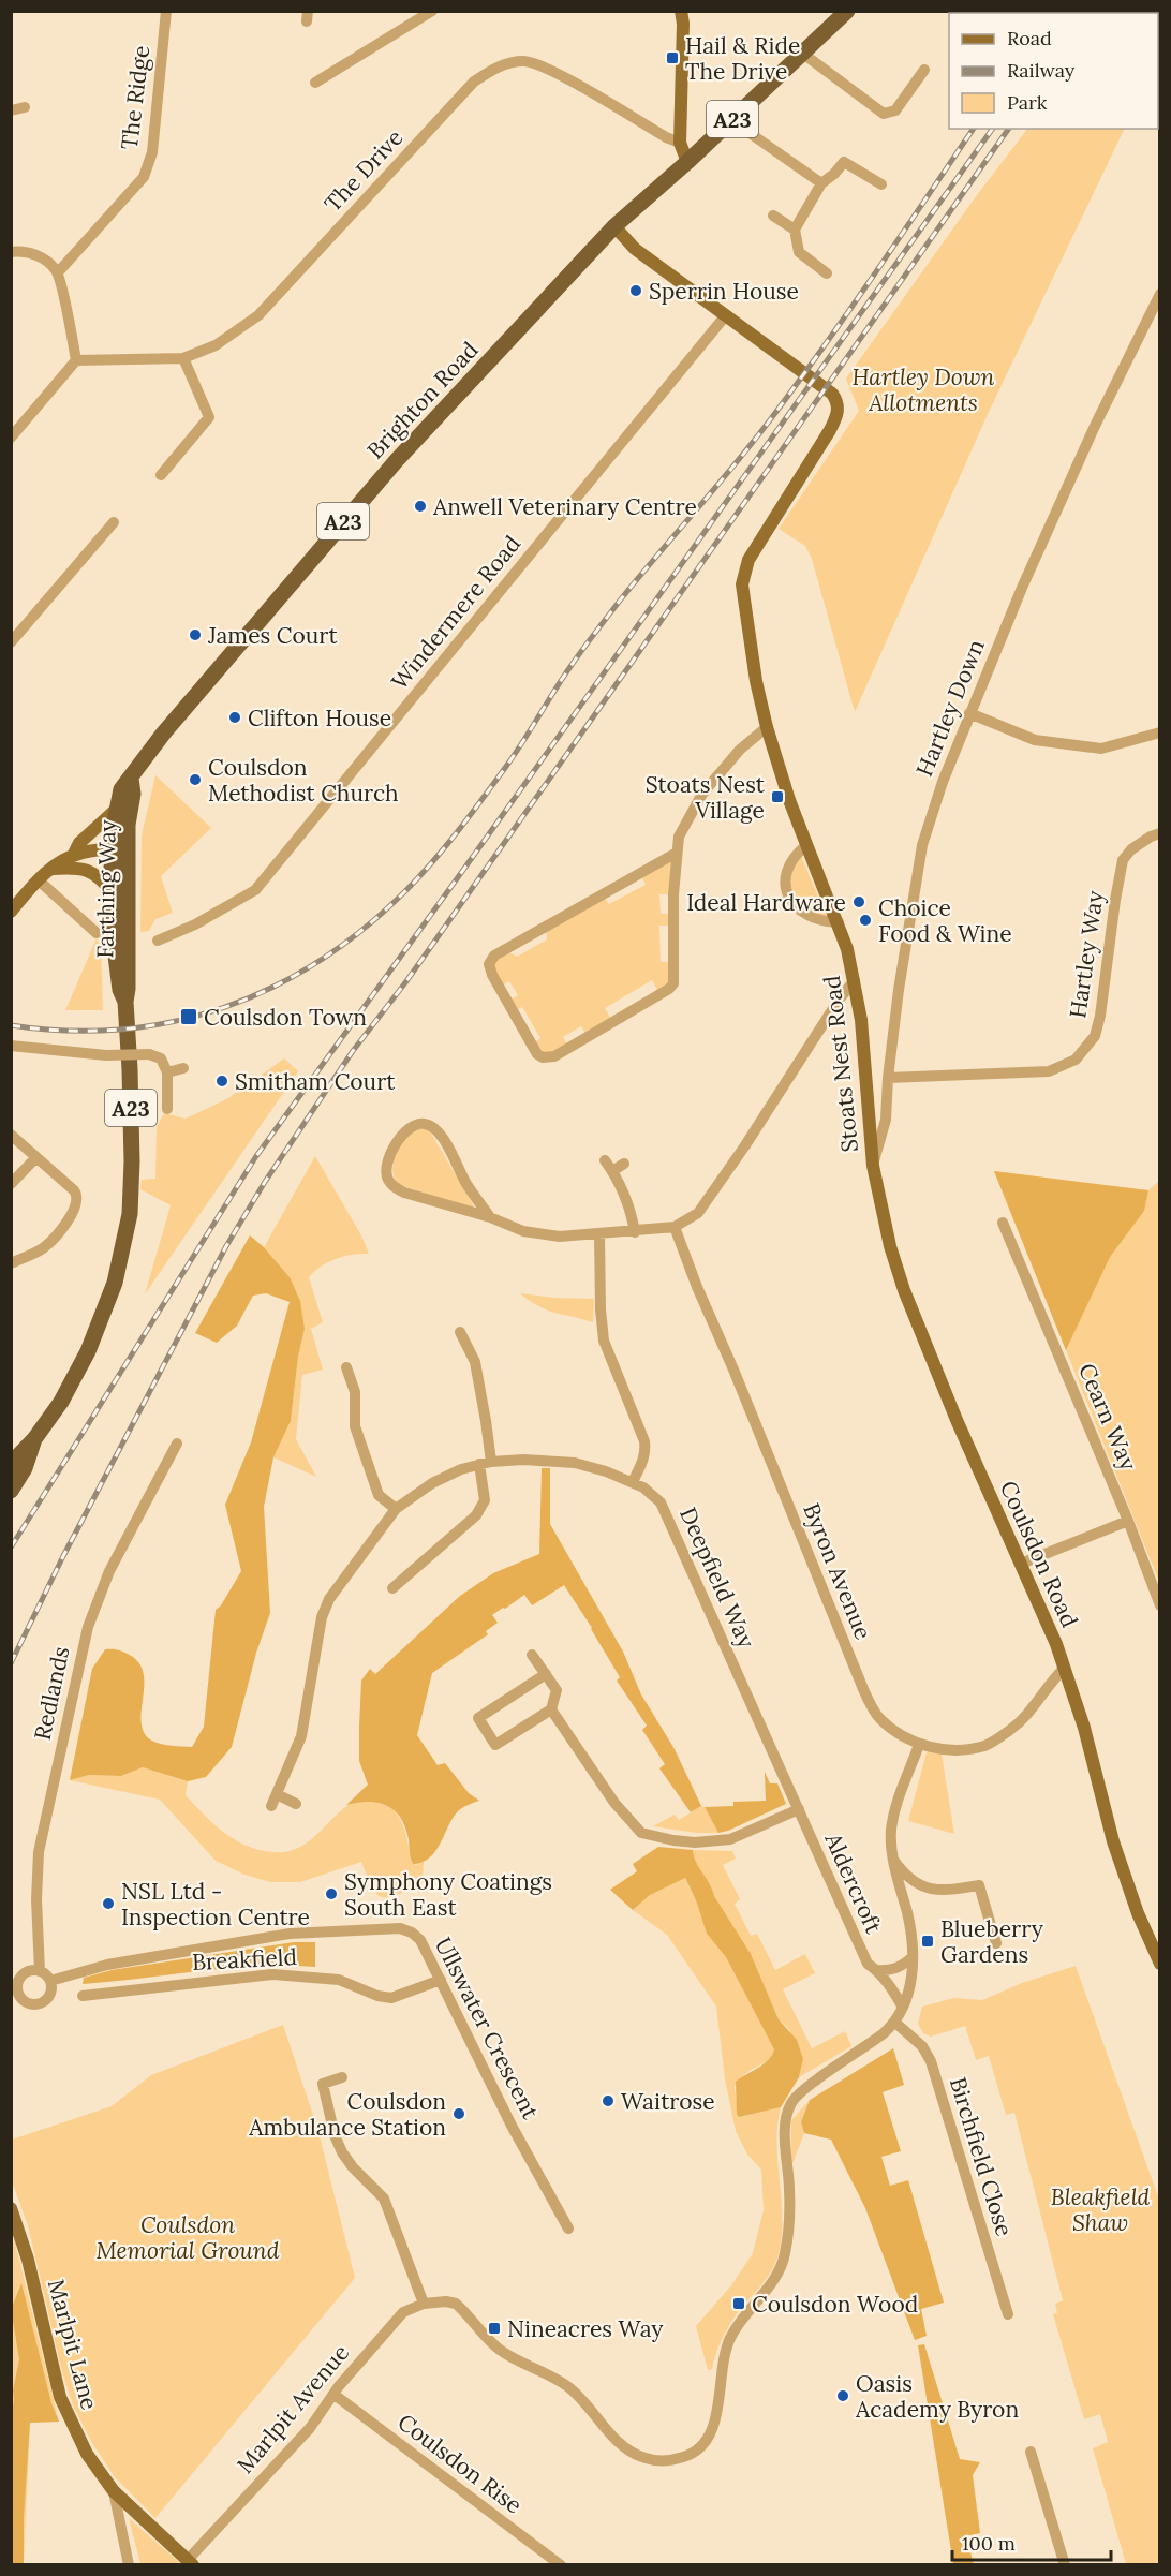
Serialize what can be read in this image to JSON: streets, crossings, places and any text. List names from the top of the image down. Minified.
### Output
{"streets":{"highway":["A23","Brighton Road","Farthing Way"],"main road":["Stoats Nest Road","Coulsdon Road","Marlpit Lane"],"street":["The Ridge","The Drive","Windermere Road","Hartley Down","Hartley Way","Cearn Way","Byron Avenue","Deepfield Way","Redlands","Aldercroft","Breakfield","Ullswater Crescent","Birchfield Close","Marlpit Avenue","Coulsdon Rise"]},"crossings":[["A23","Brighton Road"],["A23","Farthing Way"],["Brighton Road","Farthing Way"],["Brighton Road","Stoats Nest Road"],["Windermere Road","Stoats Nest Road"],["Hartley Down","Hartley Way"],["Hartley Down","Stoats Nest Road"],["Hartley Down","Coulsdon Road"],["Stoats Nest Road","Coulsdon Road"],["Coulsdon Road","Byron Avenue"],["Deepfield Way","Aldercroft"],["Redlands","Ullswater Crescent"],["Breakfield","Ullswater Crescent"],["Marlpit Lane","Marlpit Avenue"],["Marlpit Avenue","Coulsdon Rise"]],"parks":["Hartley Down Allotments","Bleakfield Shaw","Coulsdon Memorial Ground"],"places":{"transit":["Hail & Ride The Drive","Stoats Nest Village","Coulsdon Town","Blueberry Gardens","Coulsdon Wood","Nineacres Way"],"other":["Sperrin House","Anwell Veterinary Centre","James Court","Clifton House","Coulsdon Methodist Church","Ideal Hardware","Choice Food & Wine","Smitham Court","Symphony Coatings South East","NSL Ltd - Inspection Centre","Waitrose","Coulsdon Ambulance Station","Oasis Academy Byron"]},"legend":["Road","Railway","Park"],"scale_bar":"100 m"}
